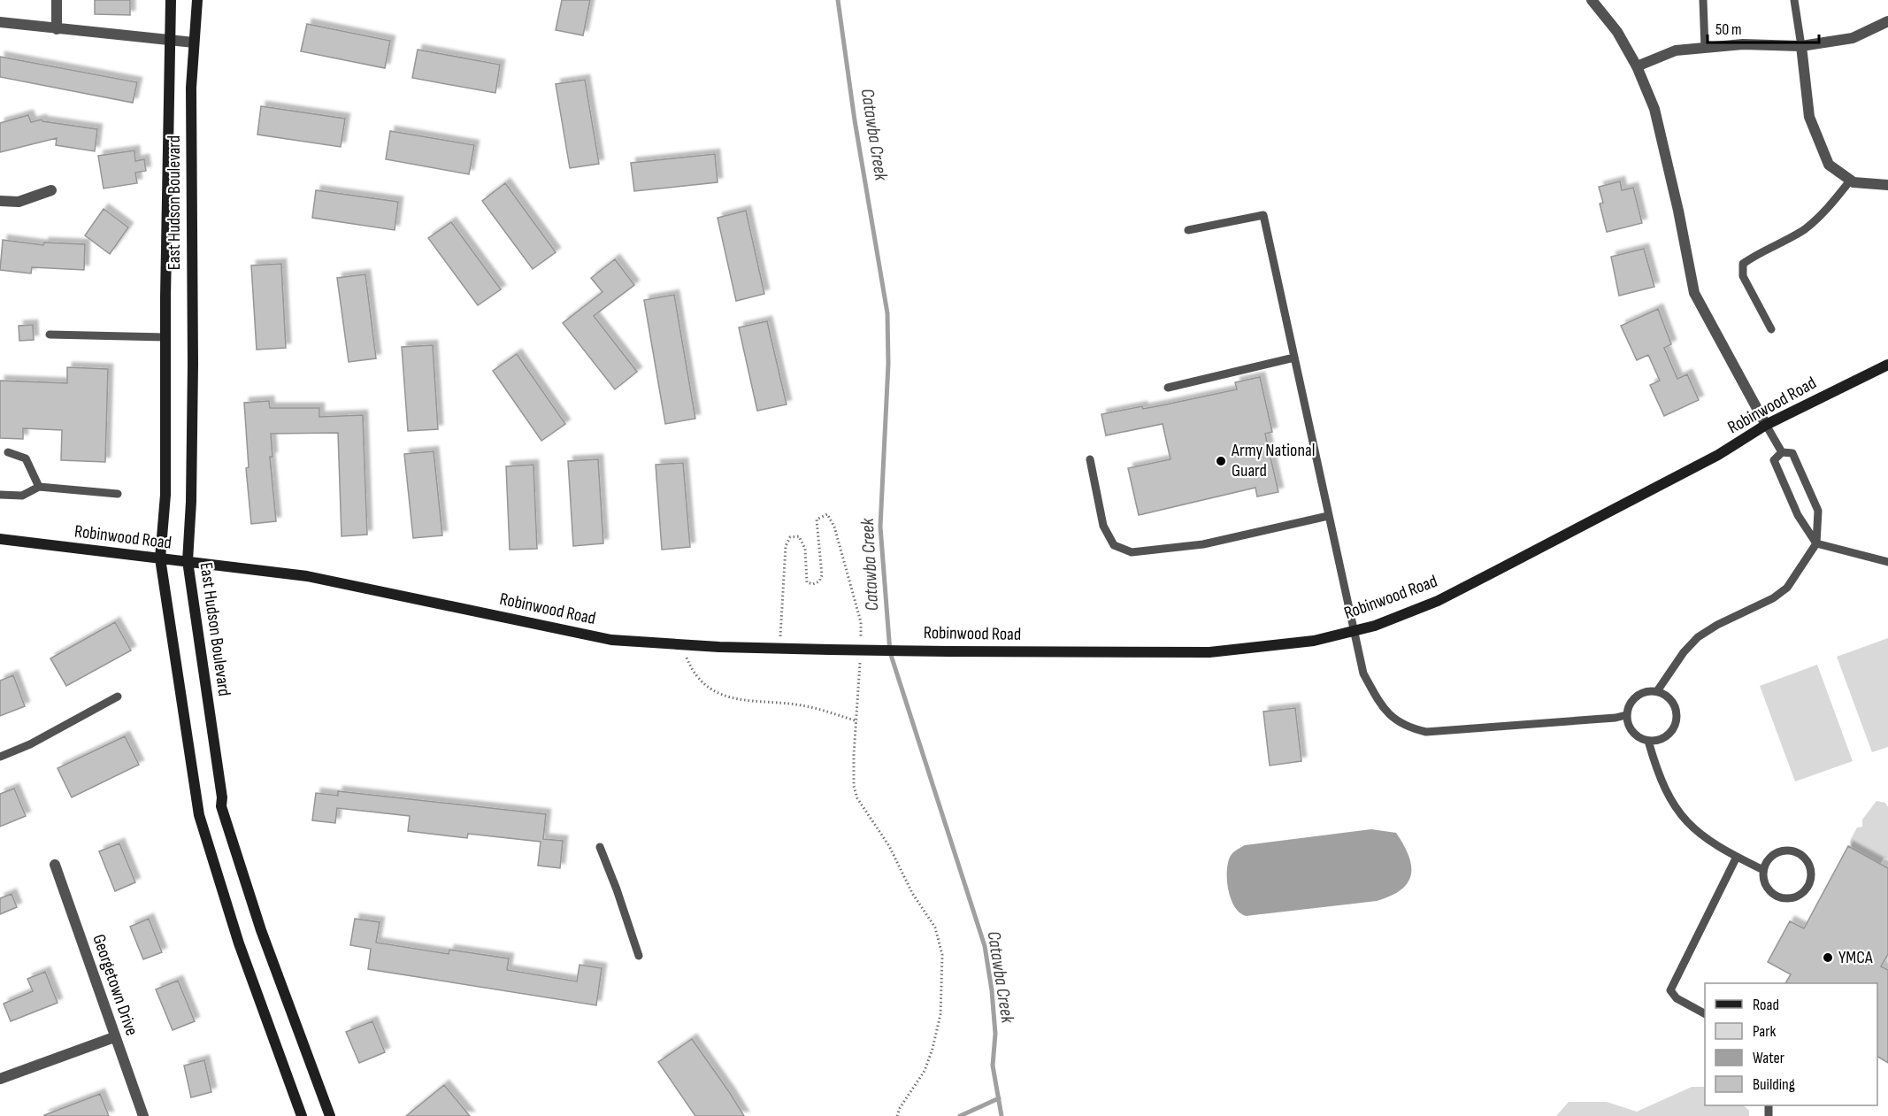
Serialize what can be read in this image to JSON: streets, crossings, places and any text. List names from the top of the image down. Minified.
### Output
{"streets":{"main road":["East Hudson Boulevard","Robinwood Road"],"street":["Georgetown Drive"]},"crossings":[["East Hudson Boulevard","Robinwood Road"]],"water":["Catawba Creek"],"places":["Army National Guard","YMCA"],"legend":["Road","Park","Water","Building"],"scale_bar":"50 m"}
